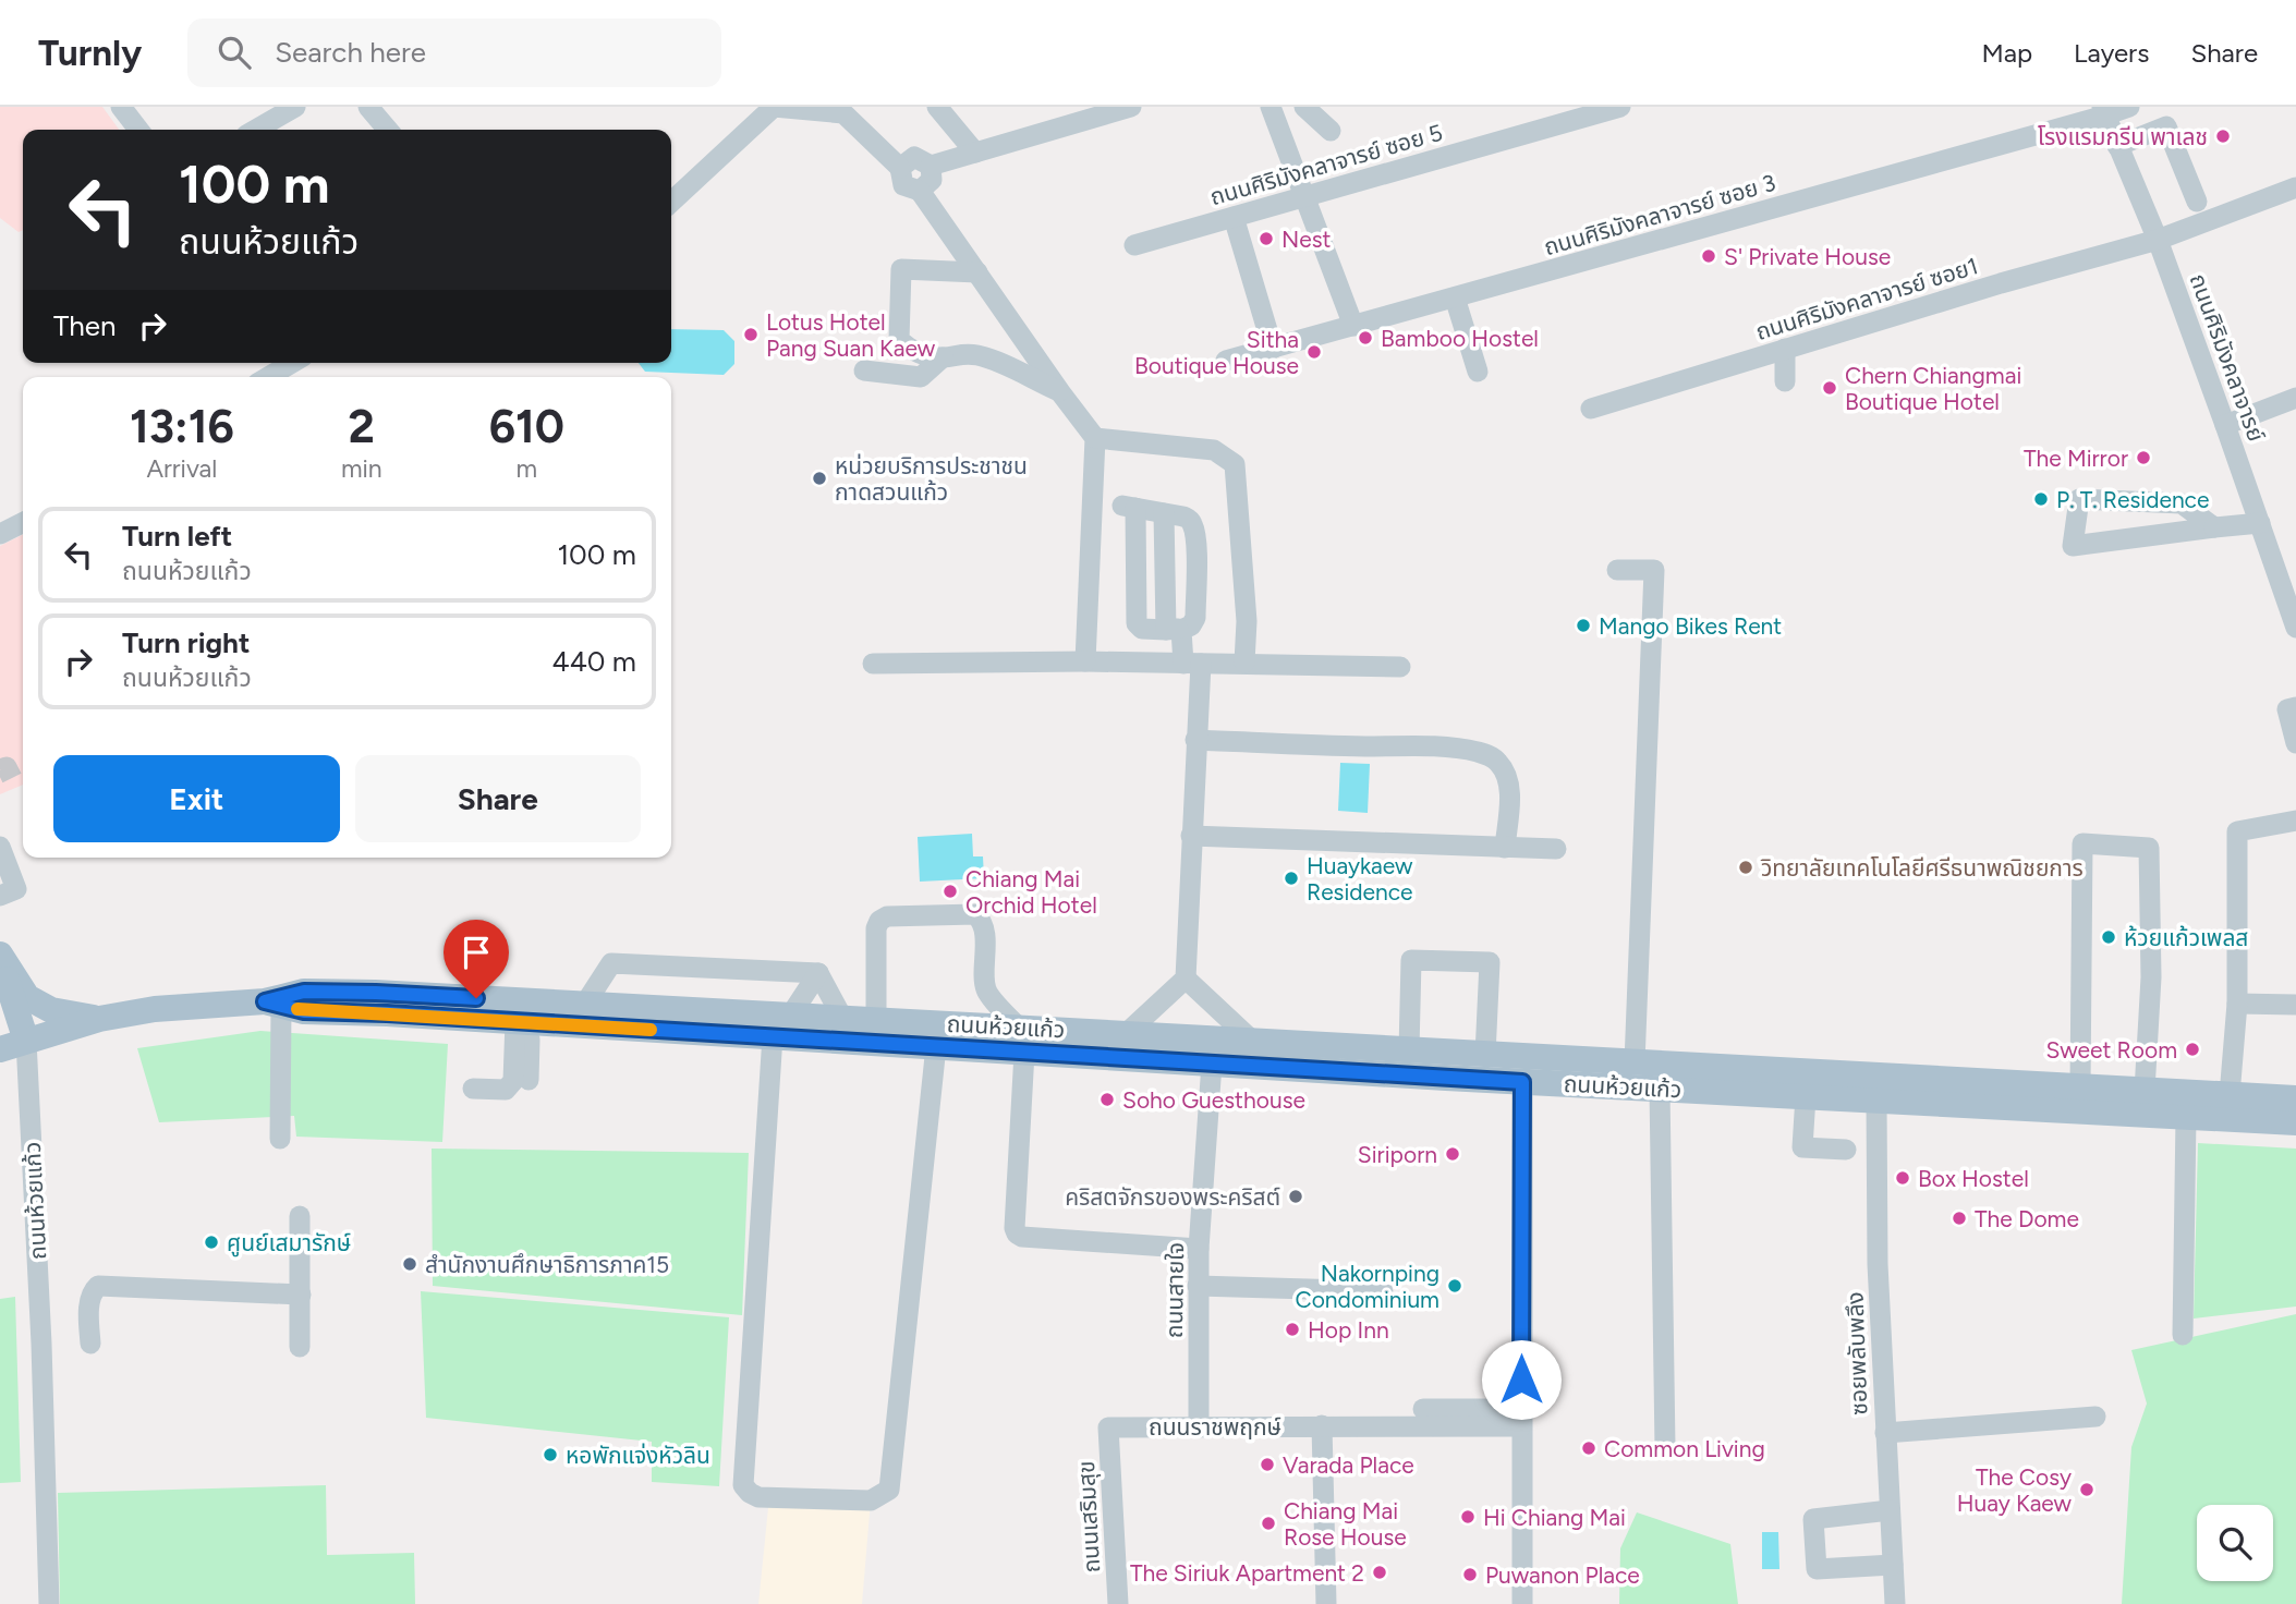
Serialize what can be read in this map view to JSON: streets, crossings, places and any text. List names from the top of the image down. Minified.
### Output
{"streets":{"main road":["ถนนห้วยแก้ว"],"street":["ถนนศิริมังคลาจารย์ ซอย 5","ถนนศิริมังคลาจารย์ ซอย 3","ถนนศิริมังคลาจารย์ ซอย1","ถนนศิริมังคลาจารย์","ถนนสายใจ","ซอยพลับพลึง","ถนนราชพฤกษ์","ถนนเสริมสุข"]},"crossings":[["ถนนศิริมังคลาจารย์ ซอย 3","ถนนศิริมังคลาจารย์"],["ถนนศิริมังคลาจารย์ ซอย1","ถนนศิริมังคลาจารย์"],["ถนนห้วยแก้ว","ถนนสายใจ"],["ถนนห้วยแก้ว","ซอยพลับพลึง"],["ถนนสายใจ","ถนนราชพฤกษ์"],["ถนนราชพฤกษ์","ถนนเสริมสุข"]],"places":["โรงแรมกรีน พาเลช","Nest","S' Private House","Lotus Hotel Pang Suan Kaew","Bamboo Hostel","Sitha Boutique House","Chern Chiangmai Boutique Hotel","The Mirror","หน่วยบริการประชาชน กาดสวนแก้ว","P. T. Residence","Mango Bikes Rent","วิทยาลัยเทคโนโลยีศรีธนาพณิชยการ","Huaykaew Residence","Chiang Mai Orchid Hotel","ห้วยแก้วเพลส","Sweet Room","Soho Guesthouse","Siriporn","Box Hostel","คริสตจักรของพระคริสต์","The Dome","ศูนย์เสมารักษ์","สำนักงานศึกษาธิการภาค15","Nakornping Condominium","Hop Inn","Common Living","หอพักแจ่งหัวลิน","Varada Place","The Cosy Huay Kaew","Hi Chiang Mai","Chiang Mai Rose House","The Siriuk Apartment 2","Puwanon Place"],"page":{"header":"Turnly","search":"Search here","nav":["Map","Layers","Share"],"turn":["100 m","ถนนห้วยแก้ว"],"then":"Then","eta":["13:16","Arrival","2","min","610","m"],"list":[{"name":"Turn left","note":"ถนนห้วยแก้ว","value":"100 m"},{"name":"Turn right","note":"ถนนห้วยแก้ว","value":"440 m"}],"buttons":["Exit","Share"]}}
